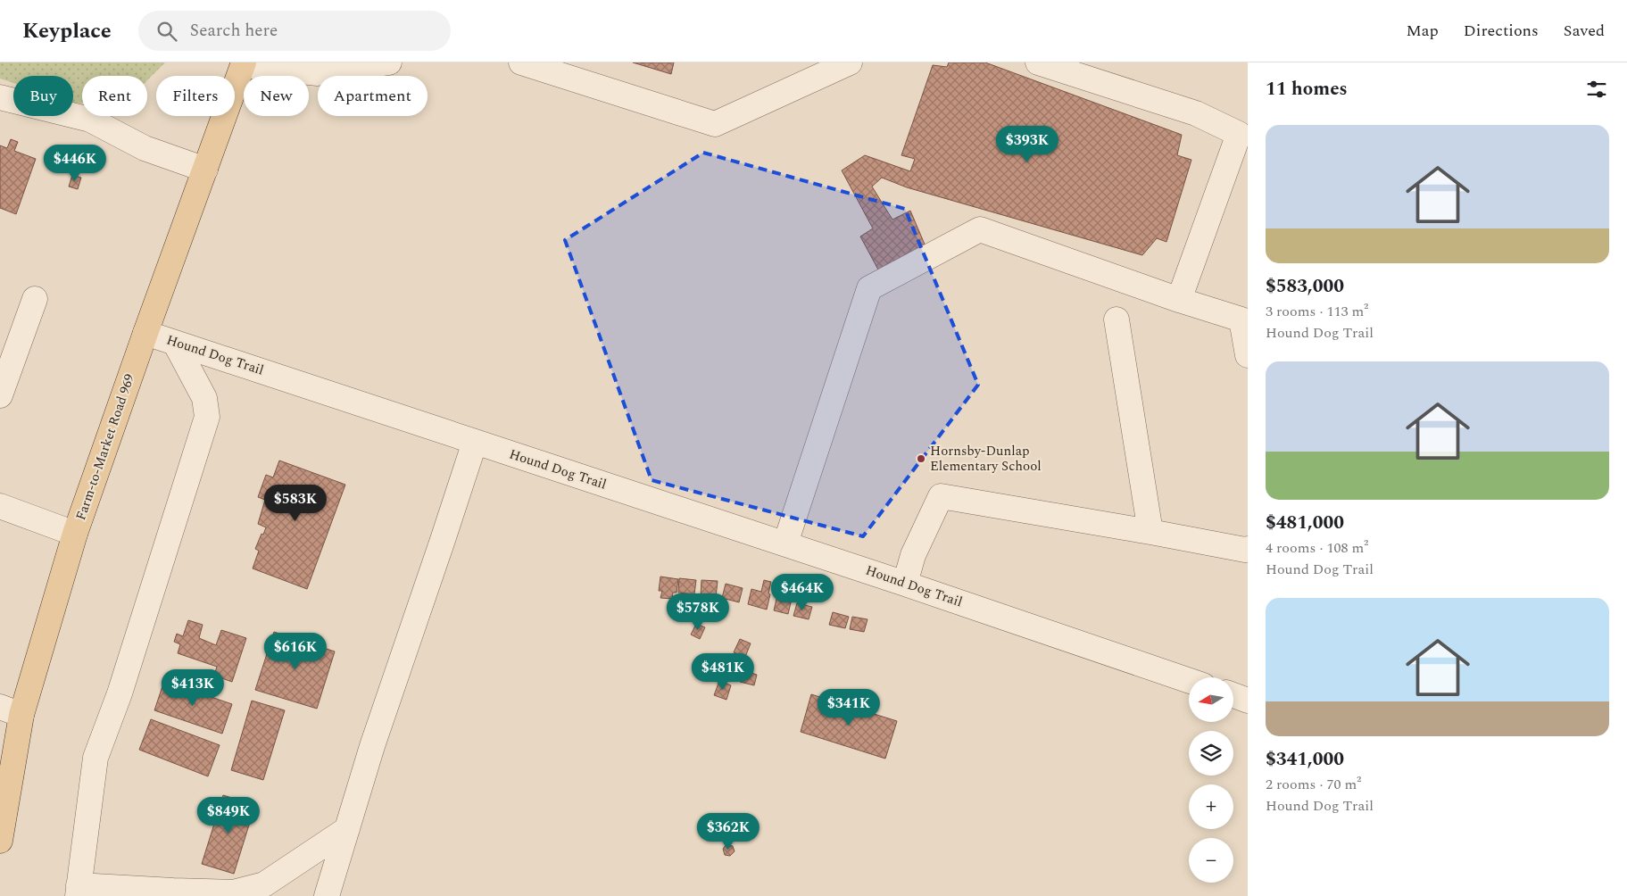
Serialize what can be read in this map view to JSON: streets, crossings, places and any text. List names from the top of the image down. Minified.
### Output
{"streets":{"main road":["Farm-to-Market Road 969"],"street":["Hound Dog Trail"]},"crossings":[["Hound Dog Trail","Farm-to-Market Road 969"]],"places":["Hornsby-Dunlap Elementary School"],"north":"left","page":{"header":"Keyplace","search":"Search here","nav":["Map","Directions","Saved"],"heading":"11 homes","chip":["Buy","Rent","Filters","New","Apartment"],"list":[{"name":"$583,000","note":"3 rooms · 113 m² · Hound Dog Trail"},{"name":"$481,000","note":"4 rooms · 108 m² · Hound Dog Trail"},{"name":"$341,000","note":"2 rooms · 70 m² · Hound Dog Trail"}],"price":["$393K","$446K","$583K","$464K","$578K","$616K","$481K","$413K","$341K","$849K","$362K"],"map_buttons":["+","−"]}}
